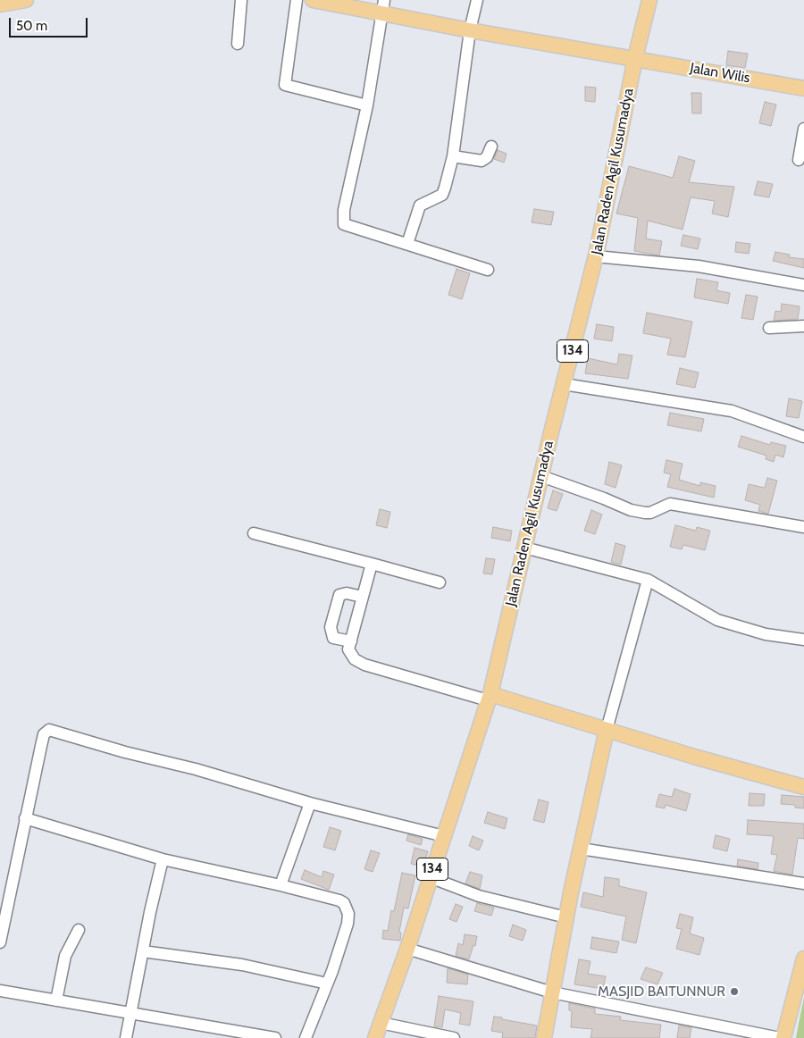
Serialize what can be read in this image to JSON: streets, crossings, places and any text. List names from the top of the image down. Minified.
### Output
{"streets":{"main road":["Jalan Wilis","Jalan Raden Agil Kusumadya","134"]},"crossings":[["Jalan Wilis","Jalan Raden Agil Kusumadya"]],"places":["MASJID BAITUNNUR"],"scale_bar":"50 m"}
